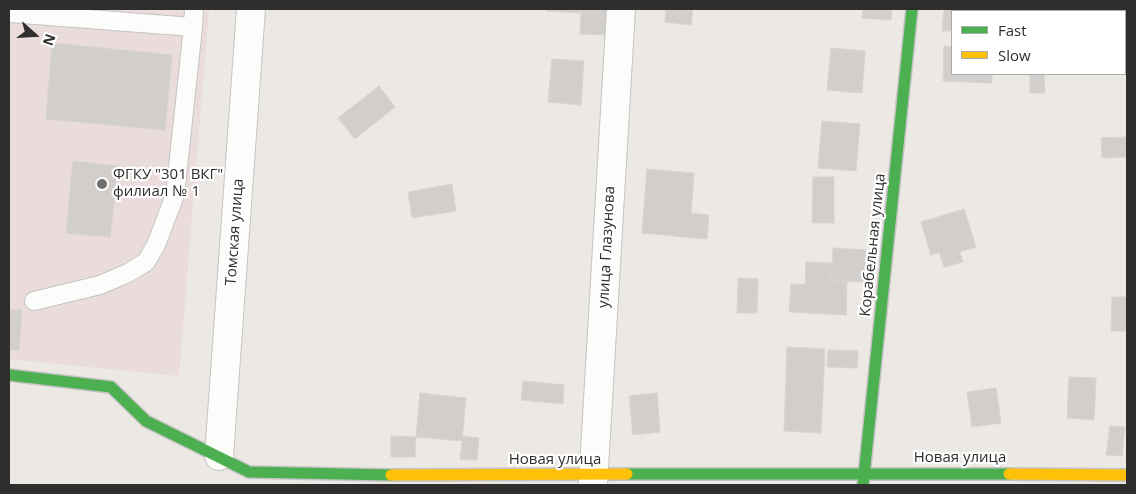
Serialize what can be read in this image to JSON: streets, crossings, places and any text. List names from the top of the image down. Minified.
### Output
{"streets":{"street":["Томская улица","Корабельная улица","улица Глазунова","Новая улица"]},"crossings":[["Томская улица","Новая улица"],["Корабельная улица","Новая улица"],["улица Глазунова","Новая улица"]],"places":["ФГКУ \"301 ВКГ\" филиал № 1"],"legend":["Fast","Slow"],"north":"right"}
